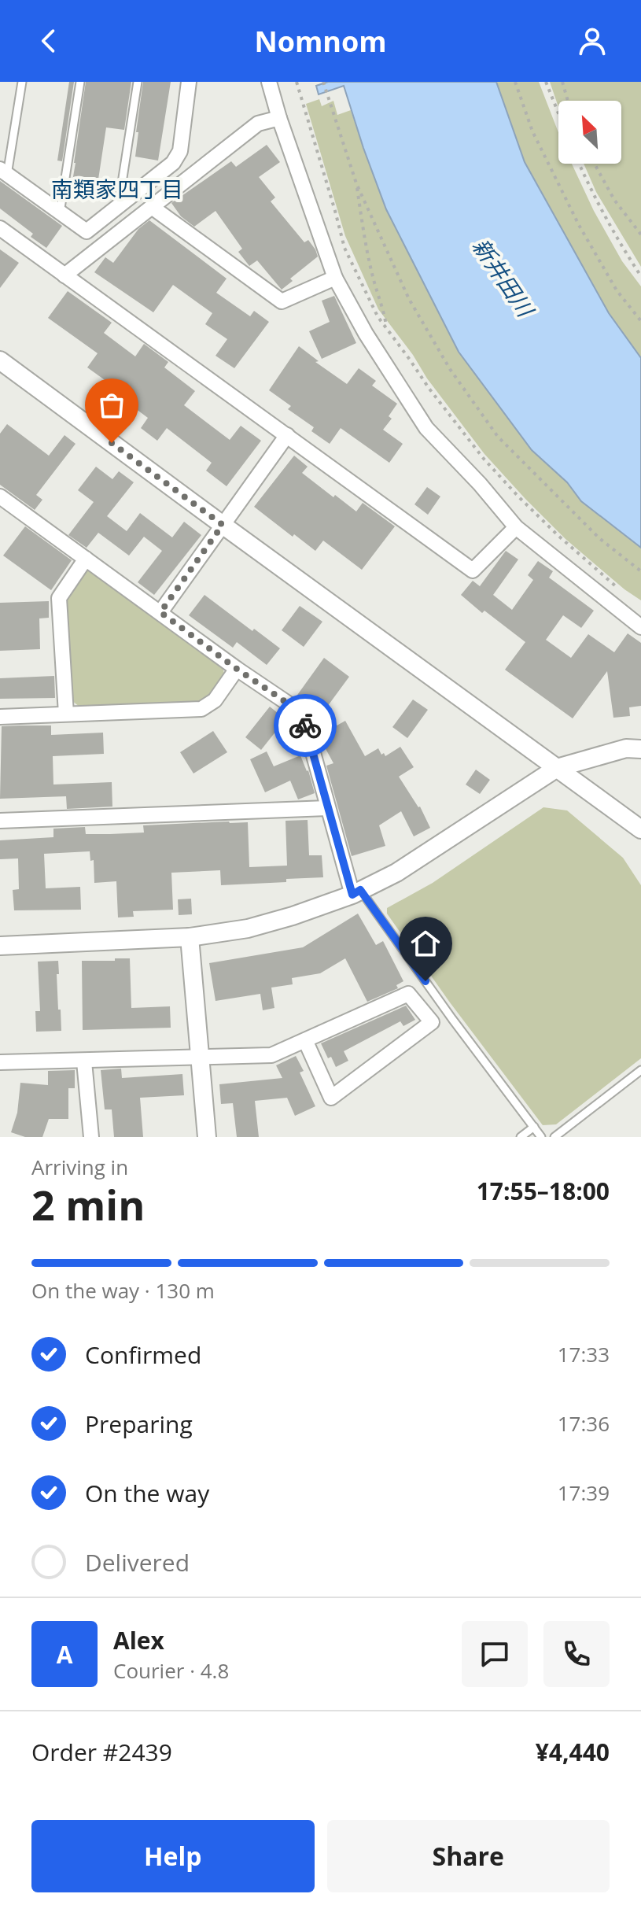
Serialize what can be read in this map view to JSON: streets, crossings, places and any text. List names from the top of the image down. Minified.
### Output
{"districts":["南類家四丁目"],"water":["新井田川"],"north":"top left","page":{"header":"Nomnom","heading":["2 min","Arriving in","17:55–18:00"],"panel":["Alex","Courier · 4.8","Order #2439","¥4,440"],"bar":"On the way · 130 m","list":[["Confirmed","17:33"],["Preparing","17:36"],["On the way","17:39"],"Delivered"],"round":"A","buttons":["Help","Share"]}}
